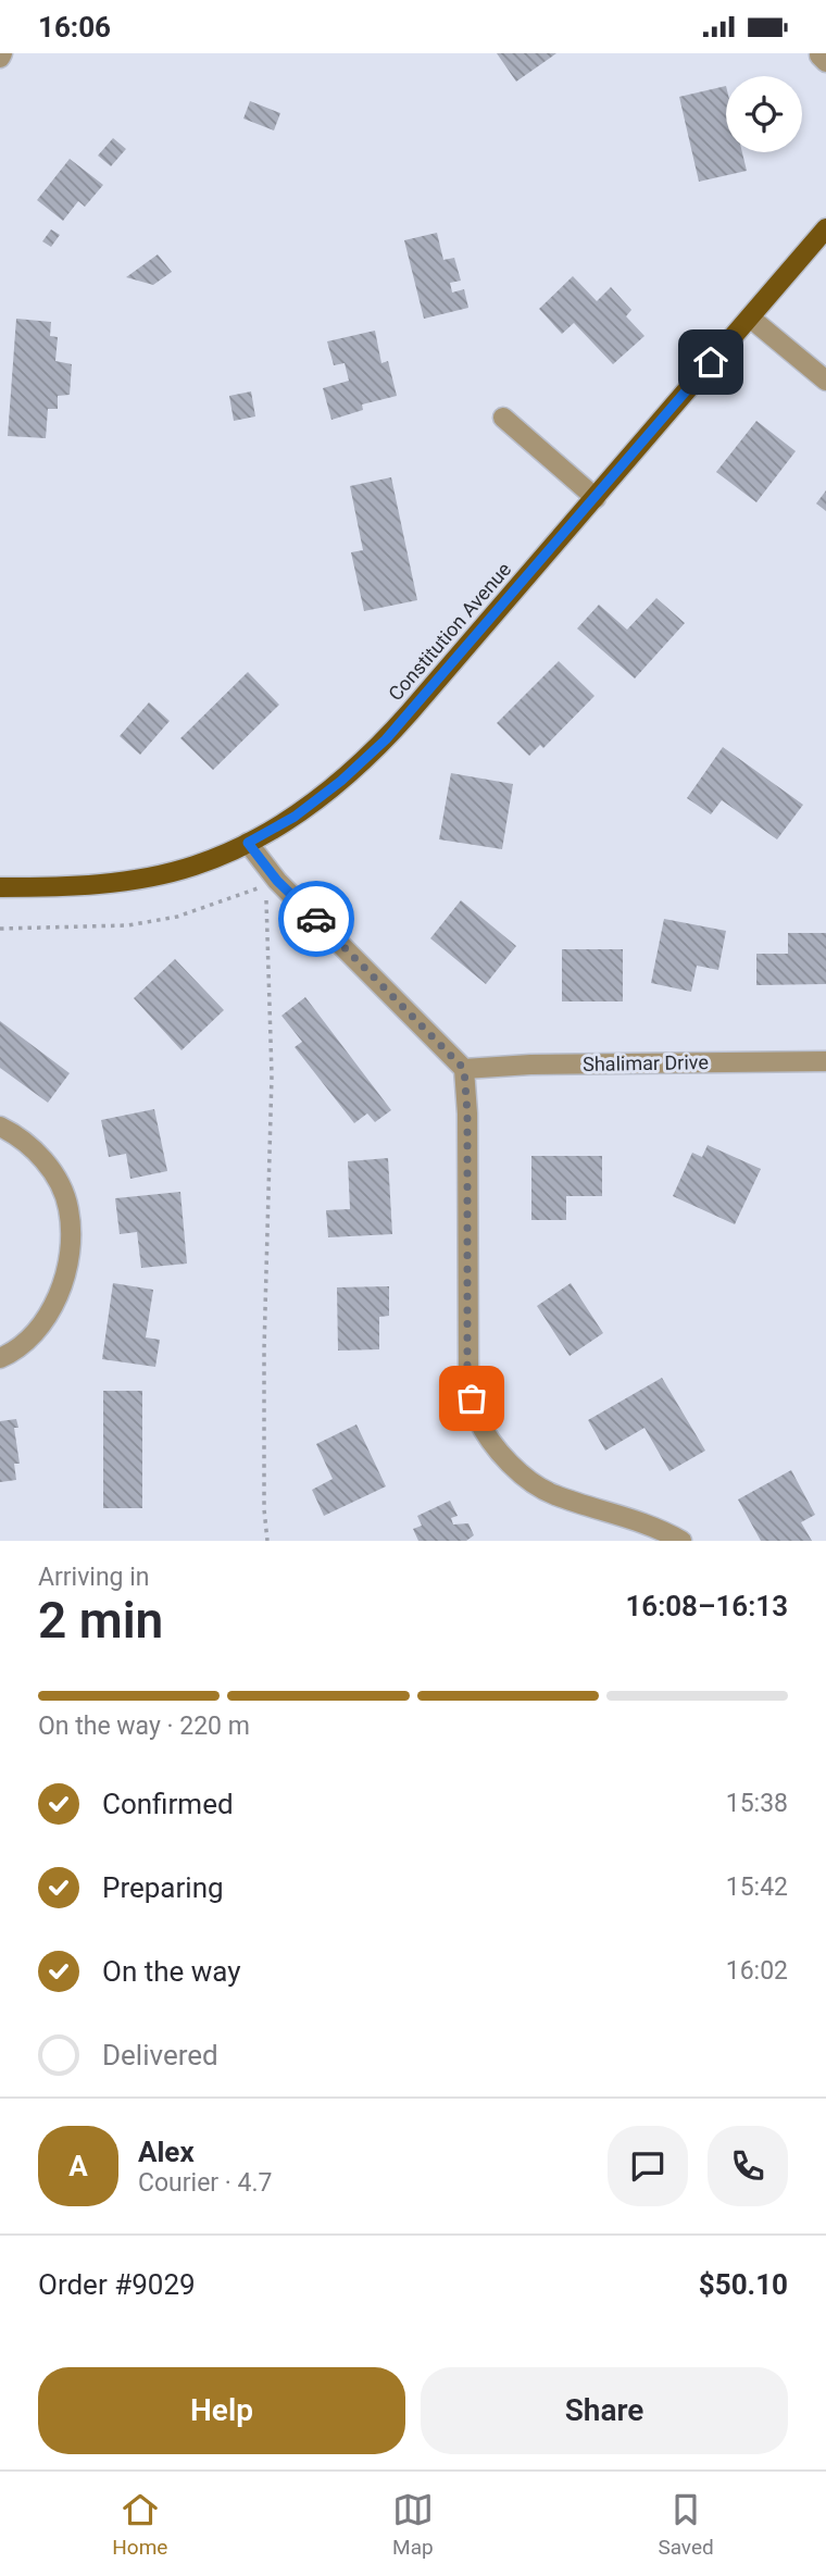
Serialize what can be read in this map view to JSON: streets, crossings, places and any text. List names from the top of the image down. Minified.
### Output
{"streets":{"main road":["Constitution Avenue"],"street":["Shalimar Drive"]},"page":{"status":"16:06","heading":["2 min","Arriving in","16:08–16:13"],"panel":["Alex","Courier · 4.7","Order #9029","$50.10"],"bar":"On the way · 220 m","list":[["Confirmed","15:38"],["Preparing","15:42"],["On the way","16:02"],"Delivered"],"round":"A","buttons":["Help","Share"],"tabs":["Home","Map","Saved"]}}
